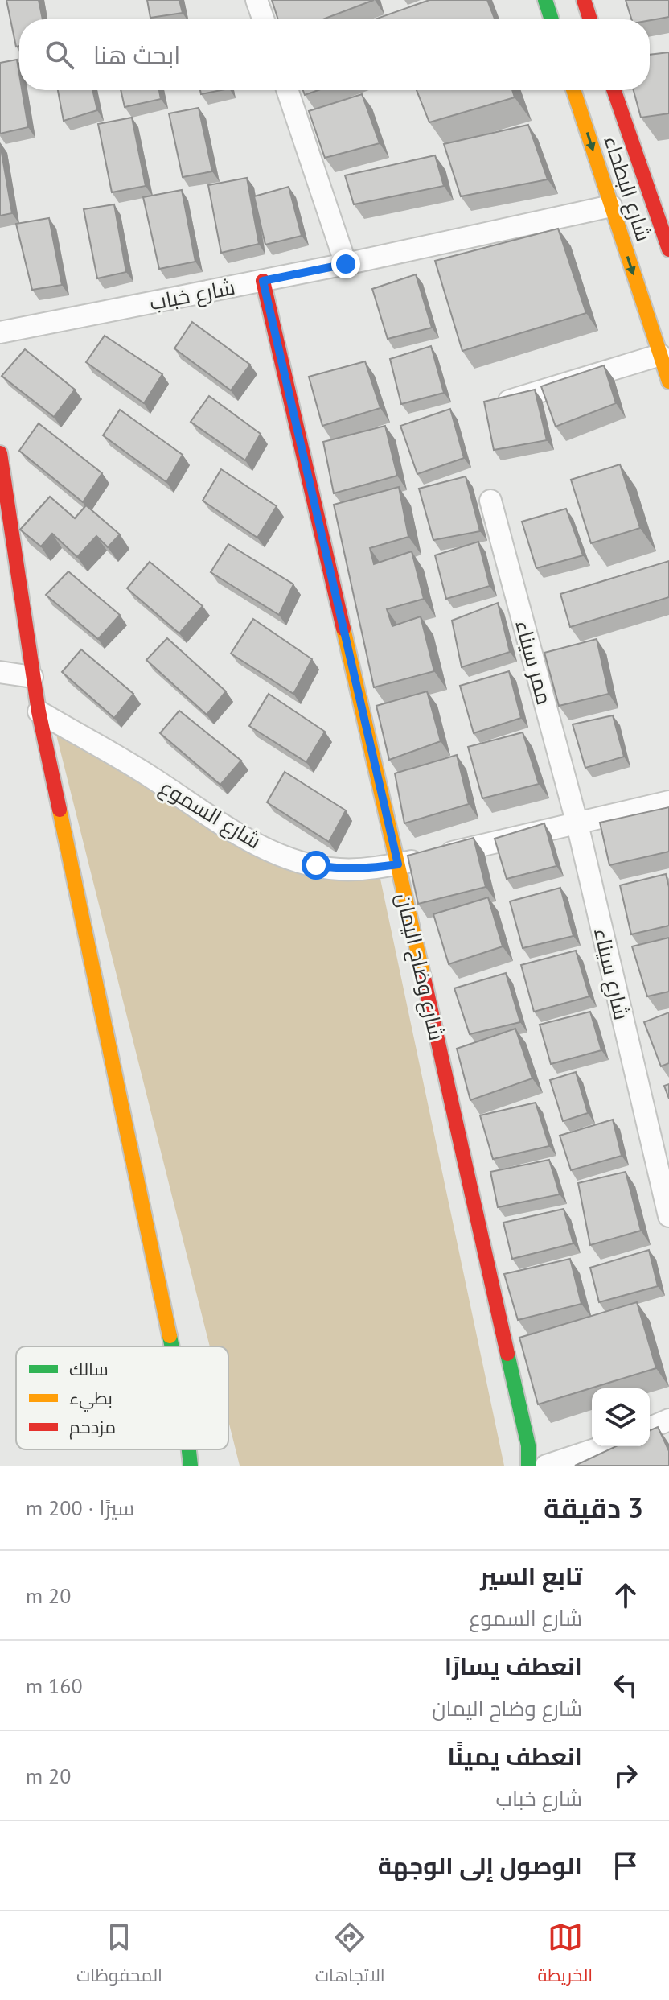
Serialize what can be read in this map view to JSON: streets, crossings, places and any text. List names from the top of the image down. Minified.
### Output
{"streets":{"street":["شارع البطحاء","شارع خباب","ممر سيناء","شارع السموع","شارع وضاح اليمان","شارع سيناء"]},"crossings":[["شارع البطحاء","شارع خباب"],["شارع خباب","شارع وضاح اليمان"],["ممر سيناء","شارع السموع"],["ممر سيناء","شارع سيناء"],["شارع السموع","شارع وضاح اليمان"],["شارع السموع","شارع سيناء"]],"legend":["سالك","بطيء","مزدحم"],"page":{"search":"ابحث هنا","heading":["3 دقيقة","سيرًا · 200 m"],"list":[["تابع السير","شارع السموع","20 m"],["انعطف يسارًا","شارع وضاح اليمان","160 m"],["انعطف يمينًا","شارع خباب","20 m"],"الوصول إلى الوجهة"],"nav":["الخريطة","الاتجاهات","المحفوظات"]}}
